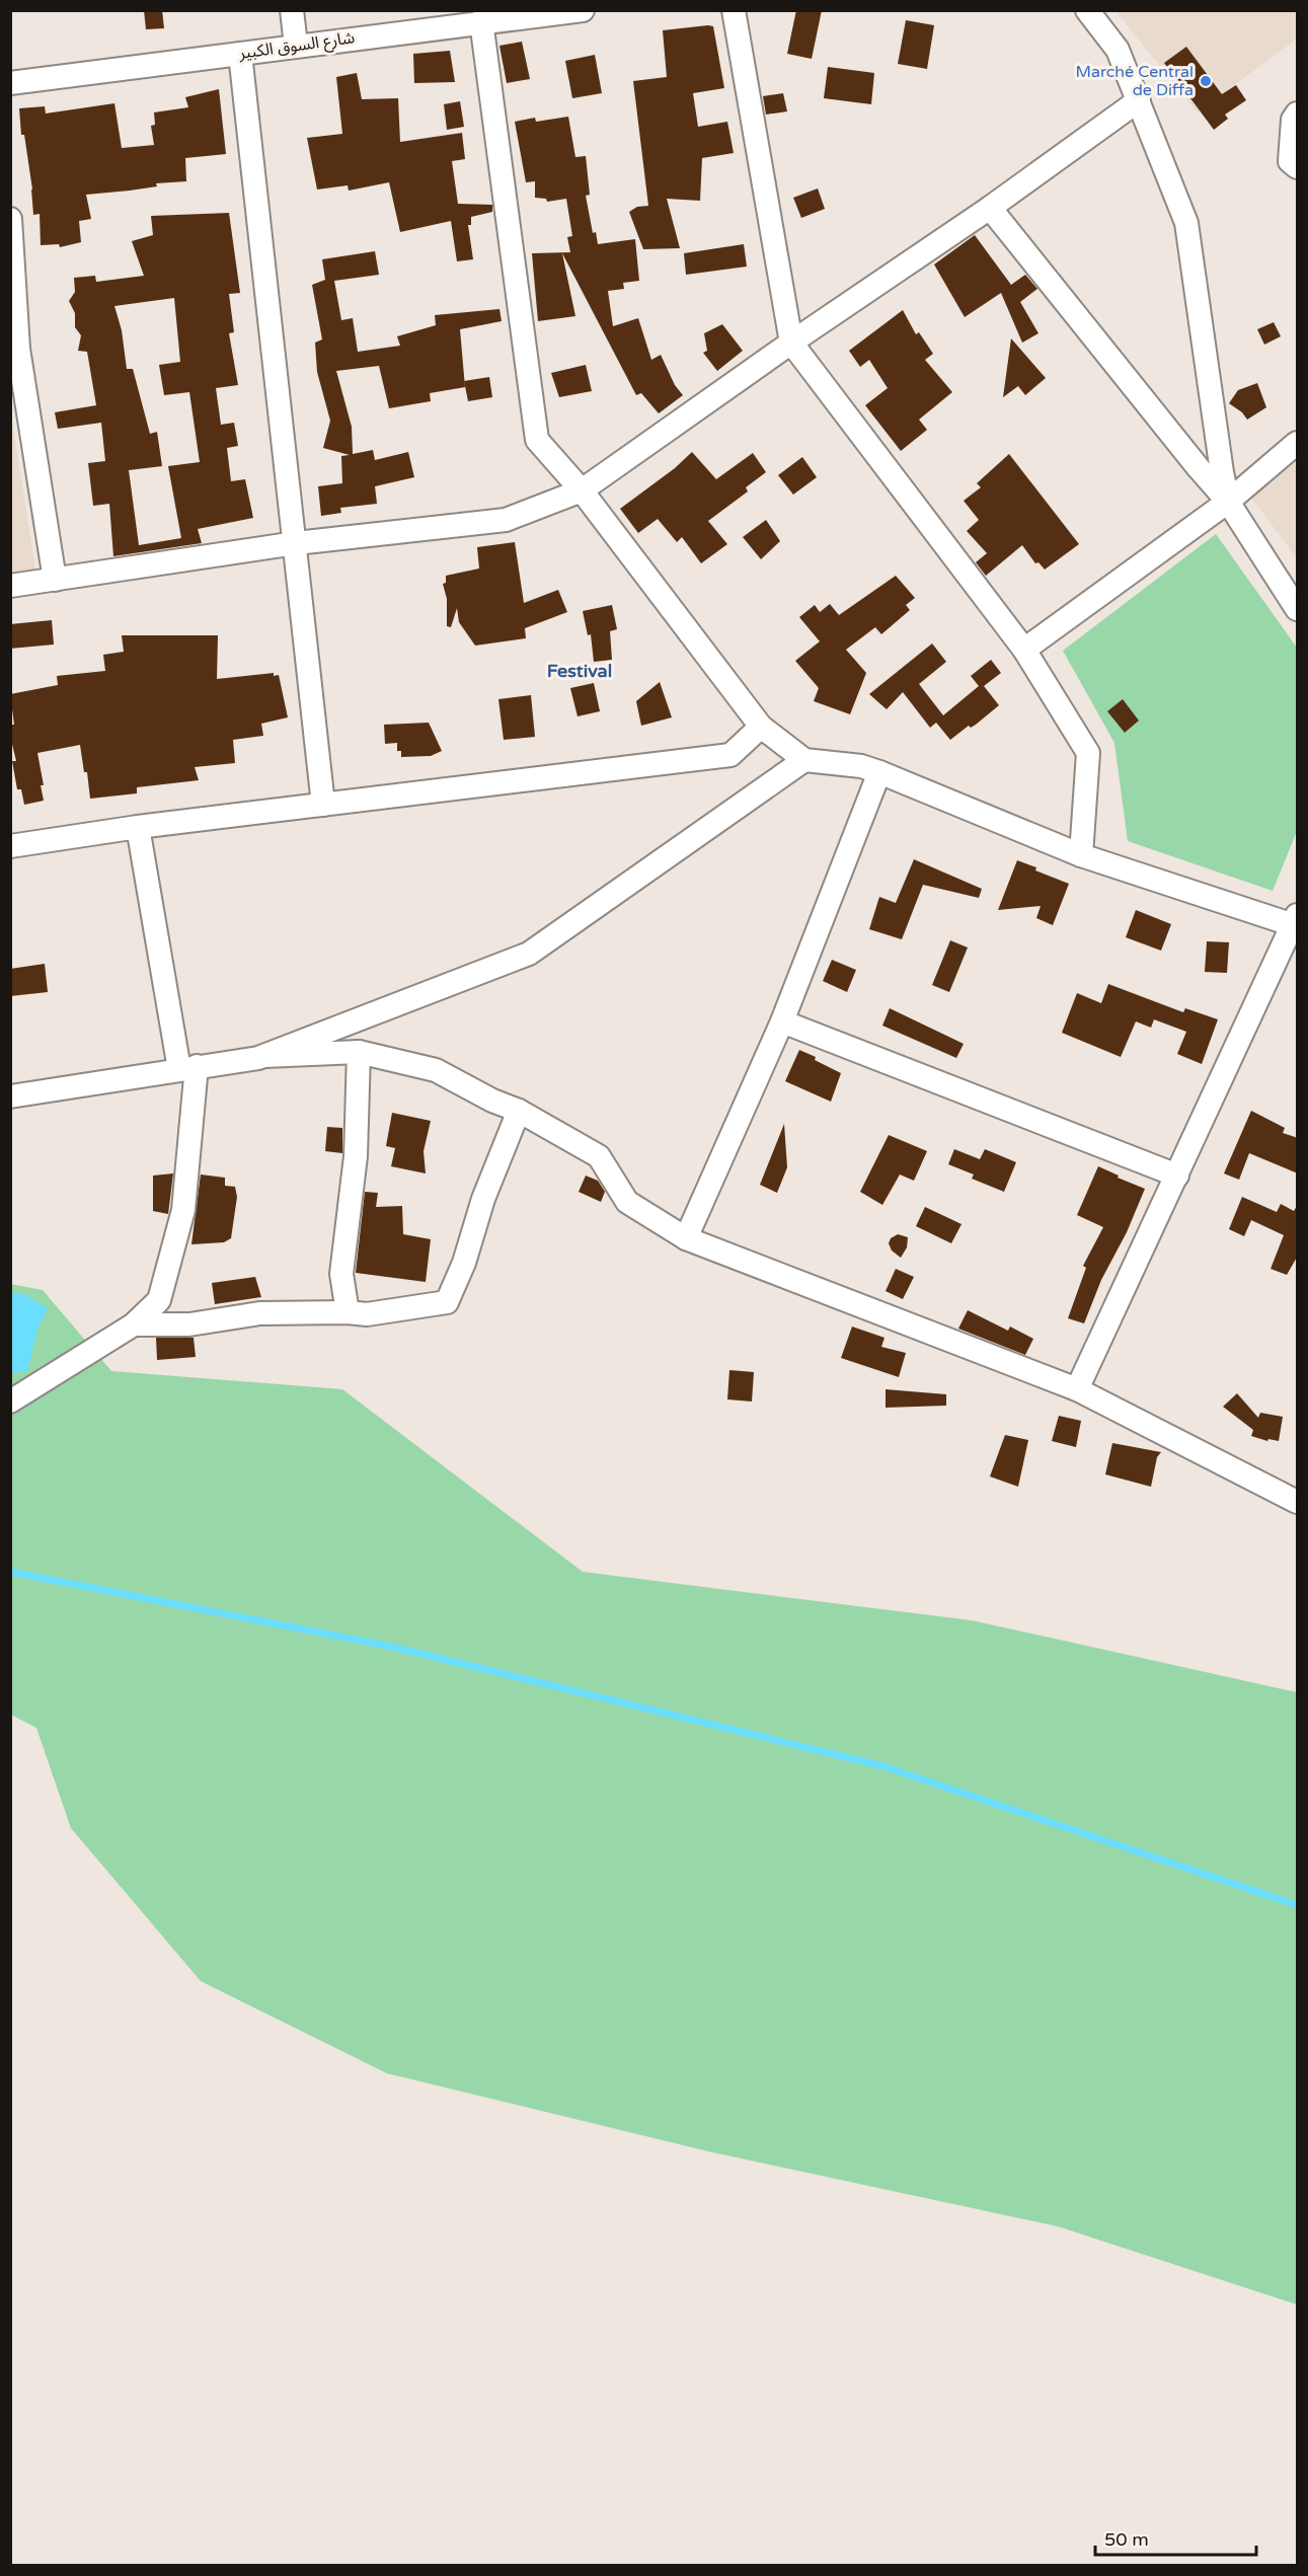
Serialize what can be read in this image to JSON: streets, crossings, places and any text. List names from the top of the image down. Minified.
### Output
{"streets":{"street":["شارع السوق الكبير"]},"districts":["Festival"],"places":["Marché Central de Diffa"],"scale_bar":"50 m"}
